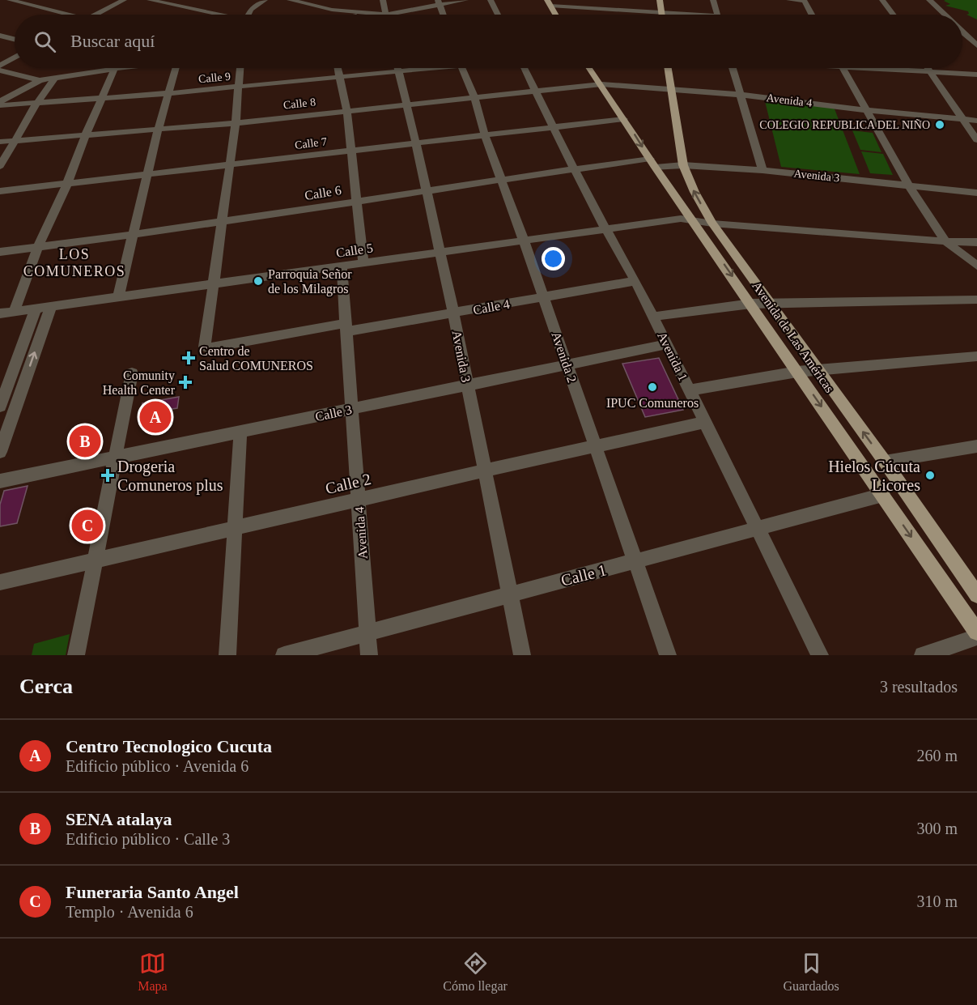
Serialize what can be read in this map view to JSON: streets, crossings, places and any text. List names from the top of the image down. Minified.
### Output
{"streets":{"main road":["Avenida de Las Américas"],"street":["Calle 9","Avenida 4","Calle 8","Calle 7","Avenida 3","Calle 6","Calle 5","Calle 4","Avenida 1","Avenida 2","Calle 3","Calle 2","Calle 1"]},"crossings":[["Calle 9","Avenida 3"],["Avenida 4","Calle 8"],["Avenida 4","Calle 5"],["Avenida 4","Calle 4"],["Avenida 4","Avenida de Las Américas"],["Avenida 4","Calle 3"],["Avenida 4","Calle 2"],["Avenida 4","Calle 1"],["Calle 8","Avenida 3"],["Calle 8","Avenida de Las Américas"],["Calle 8","Avenida 1"],["Calle 8","Avenida 2"],["Calle 7","Avenida 3"],["Calle 7","Avenida de Las Américas"],["Calle 7","Avenida 1"],["Calle 7","Avenida 2"],["Avenida 3","Calle 6"],["Avenida 3","Calle 5"],["Avenida 3","Calle 4"],["Avenida 3","Avenida de Las Américas"],["Avenida 3","Calle 3"],["Avenida 3","Calle 2"],["Avenida 3","Calle 1"],["Calle 6","Avenida de Las Américas"],["Calle 6","Avenida 1"],["Calle 6","Avenida 2"],["Calle 5","Calle 4"],["Calle 5","Avenida de Las Américas"],["Calle 5","Avenida 1"],["Calle 5","Avenida 2"],["Calle 4","Avenida 1"],["Calle 4","Avenida 2"],["Avenida de Las Américas","Calle 1"],["Avenida 1","Calle 3"],["Avenida 1","Calle 2"],["Avenida 1","Calle 1"],["Avenida 2","Calle 3"],["Avenida 2","Calle 2"],["Avenida 2","Calle 1"]],"districts":["LOS COMUNEROS"],"places":{"other":["COLEGIO REPUBLICA DEL NIÑO","Parroquia Señor de los Milagros","IPUC Comuneros","Hielos Cúcuta Licores"],"health":["Centro de Salud COMUNEROS","Comunity Health Center","Drogeria Comuneros plus"]},"page":{"search":"Buscar aquí","pins":["A","B","C"],"heading":["Cerca","3 resultados"],"list":[{"mark":"A","name":"Centro Tecnologico Cucuta","note":"Edificio público · Avenida 6","value":"260 m"},{"mark":"B","name":"SENA atalaya","note":"Edificio público · Calle 3","value":"300 m"},{"mark":"C","name":"Funeraria Santo Angel","note":"Templo · Avenida 6","value":"310 m"}],"nav":["Mapa","Cómo llegar","Guardados"]}}
